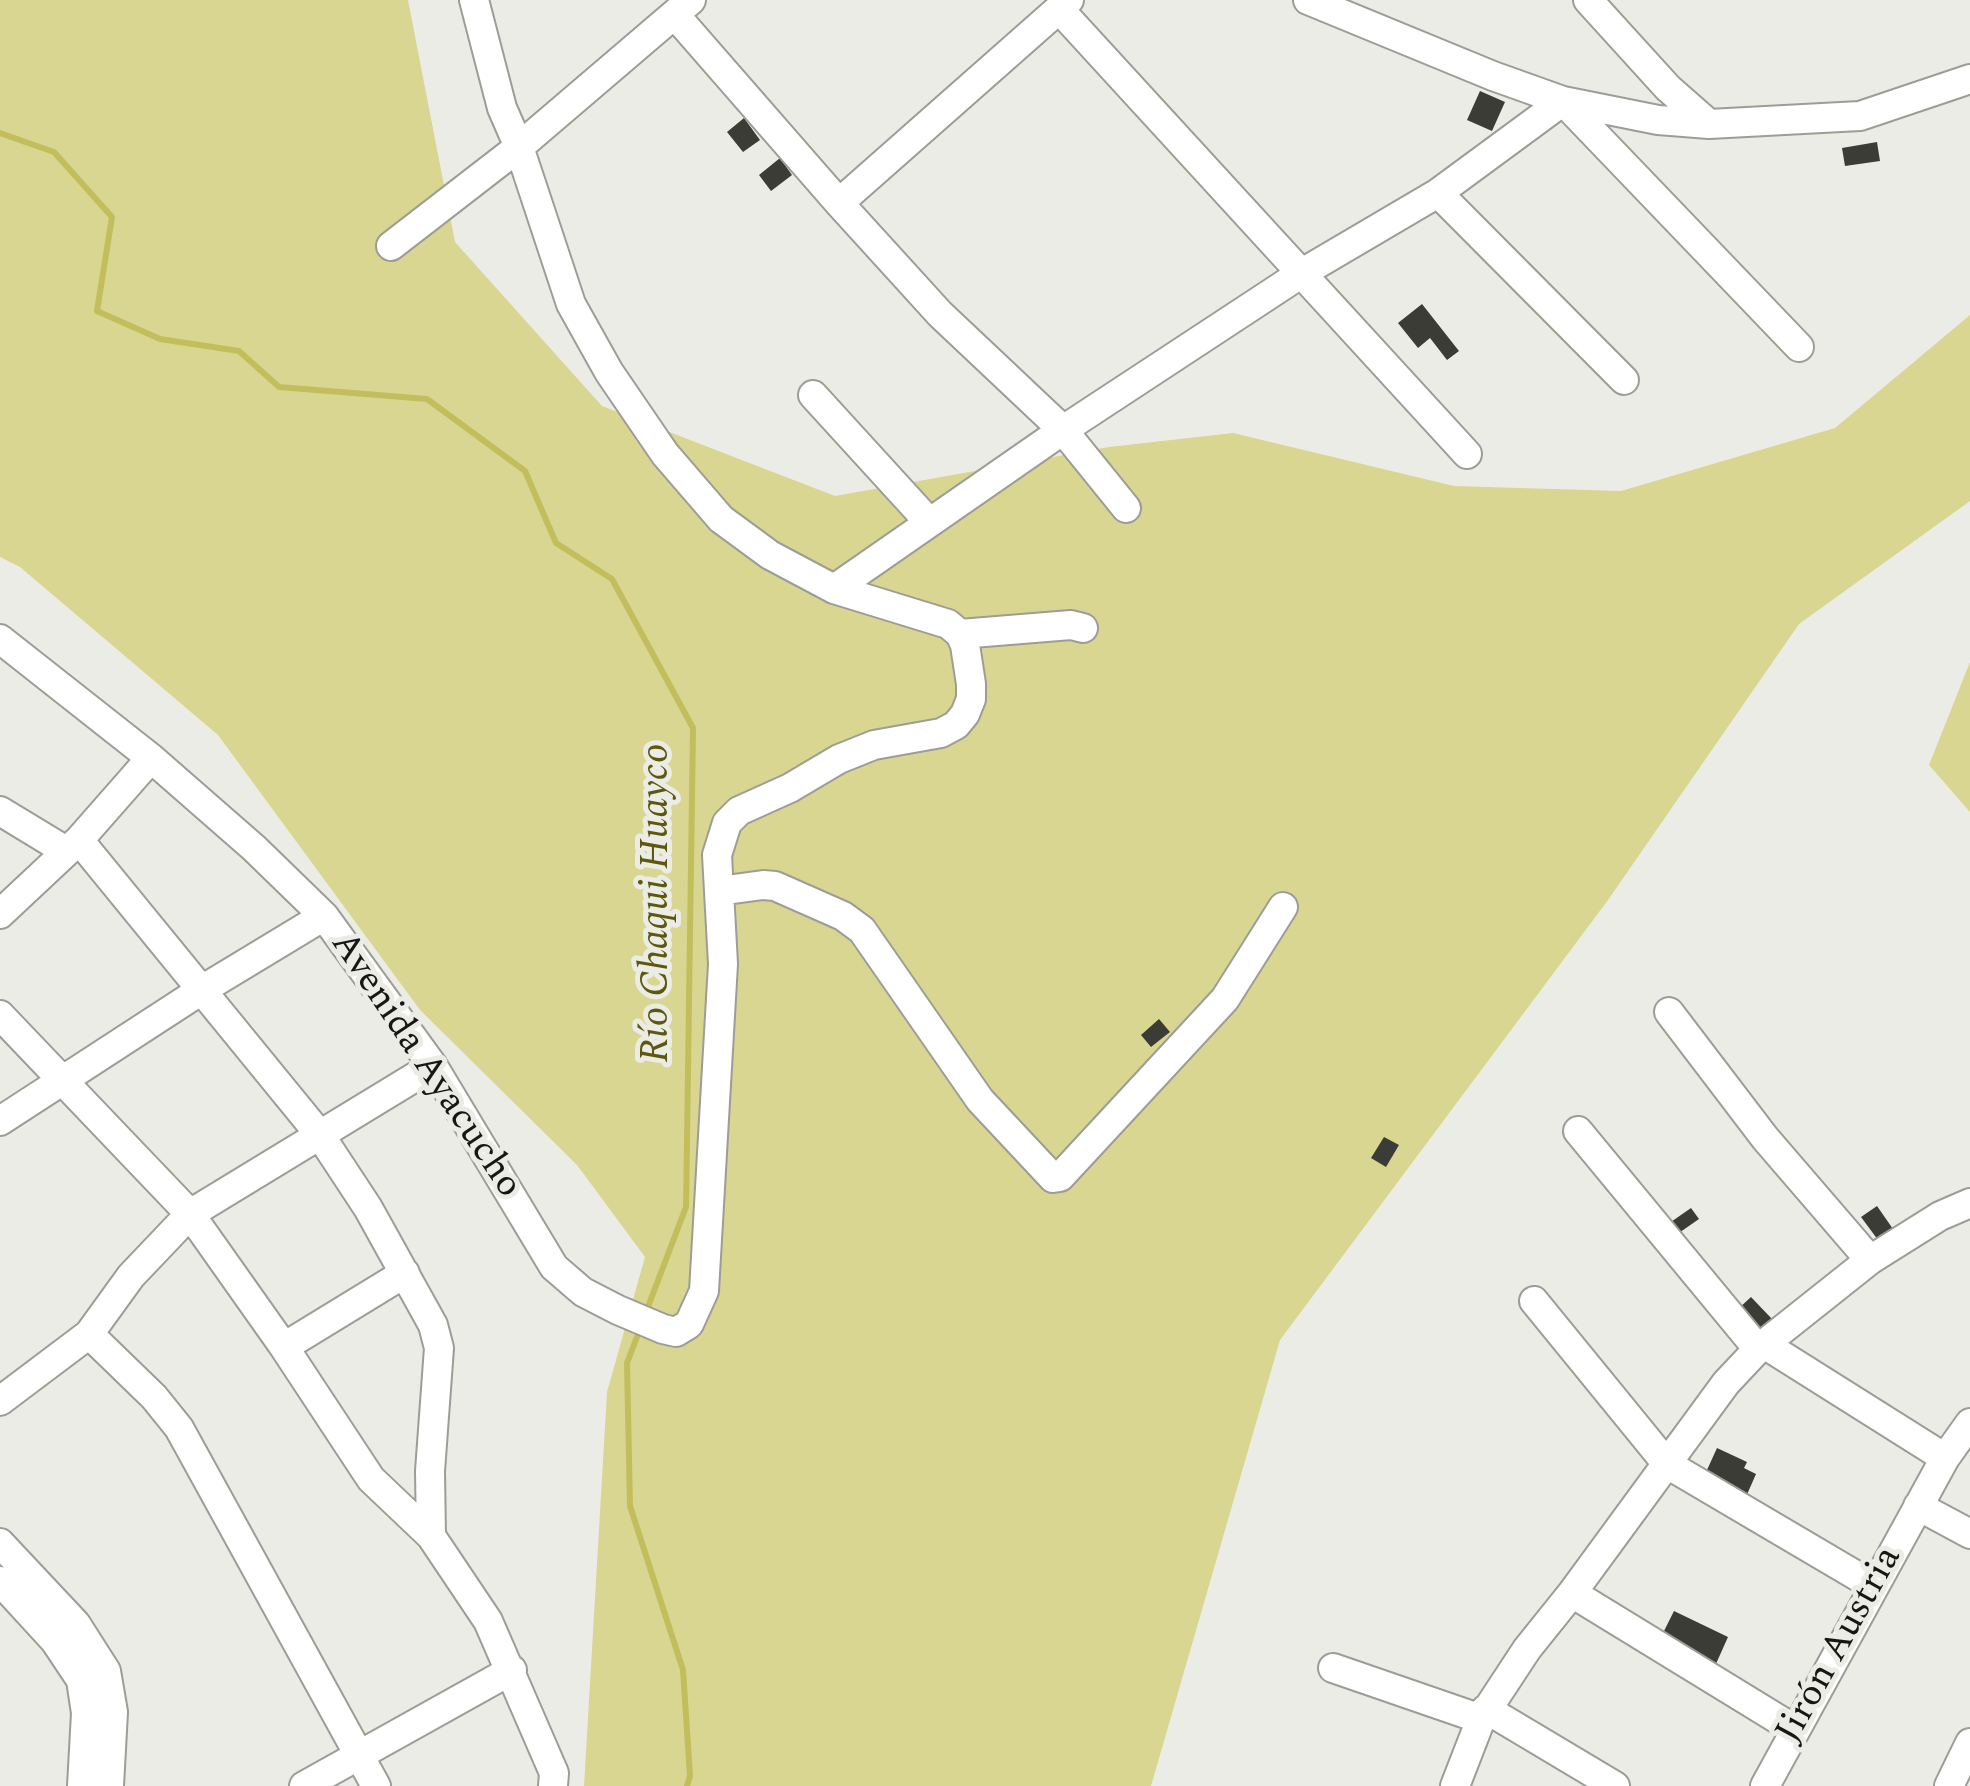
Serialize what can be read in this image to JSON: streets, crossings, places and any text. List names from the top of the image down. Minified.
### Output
{"streets":{"street":["Avenida Ayacucho","Jirón Austria"]},"water":["Río Chaqui Huayco"]}
